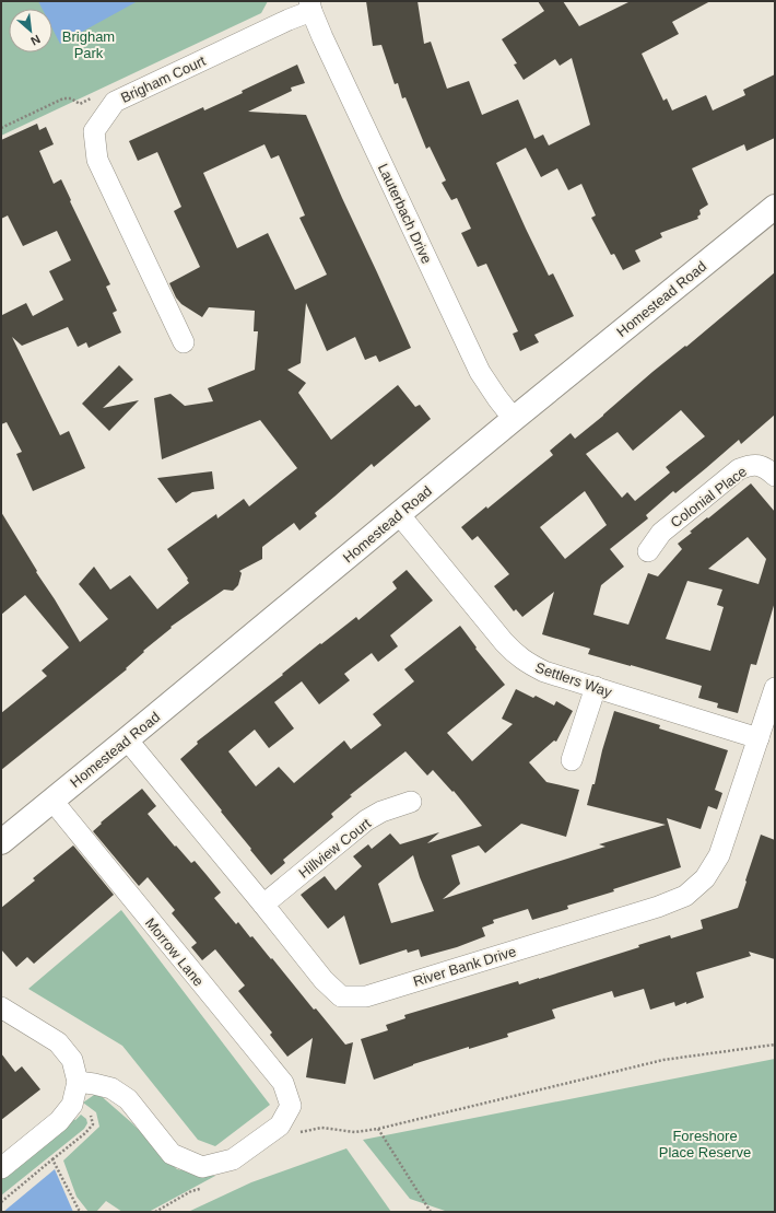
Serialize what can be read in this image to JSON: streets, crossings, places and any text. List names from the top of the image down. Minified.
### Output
{"streets":{"street":["Brigham Court","Lauterbach Drive","Homestead Road","Colonial Place","Settlers Way","Hillview Court","Morrow Lane","River Bank Drive"]},"crossings":[["Brigham Court","Lauterbach Drive"],["Lauterbach Drive","Homestead Road"],["Homestead Road","Settlers Way"],["Homestead Road","Morrow Lane"],["Homestead Road","River Bank Drive"],["Settlers Way","River Bank Drive"],["Hillview Court","River Bank Drive"]],"parks":["Brigham Park","Foreshore Place Reserve"],"north":"bottom right"}
